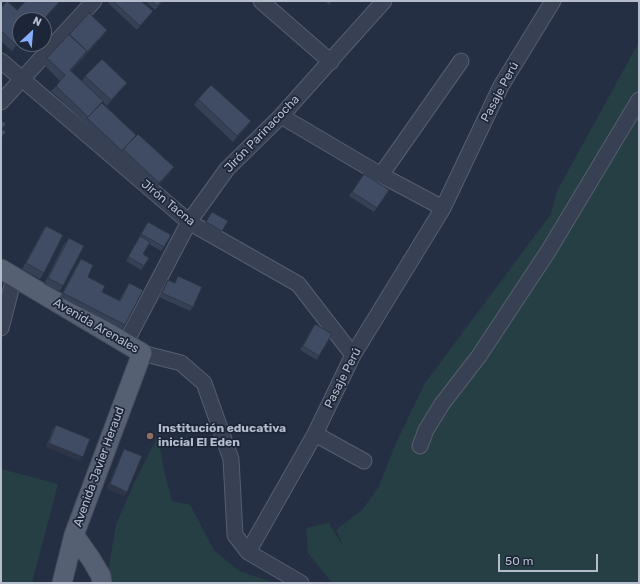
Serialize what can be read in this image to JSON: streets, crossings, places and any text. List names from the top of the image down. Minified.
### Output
{"streets":{"main road":["Avenida Arenales","Avenida Javier Heraud"],"street":["Pasaje Perú","Jirón Parinacocha","Jirón Tacna"]},"crossings":[["Pasaje Perú","Jirón Tacna"],["Pasaje Perú","Avenida Arenales"],["Jirón Parinacocha","Jirón Tacna"],["Jirón Parinacocha","Avenida Arenales"],["Jirón Parinacocha","Avenida Javier Heraud"],["Avenida Arenales","Avenida Javier Heraud"]],"places":["Institución educativa inicial El Eden"],"scale_bar":"50 m","north":"top right"}
